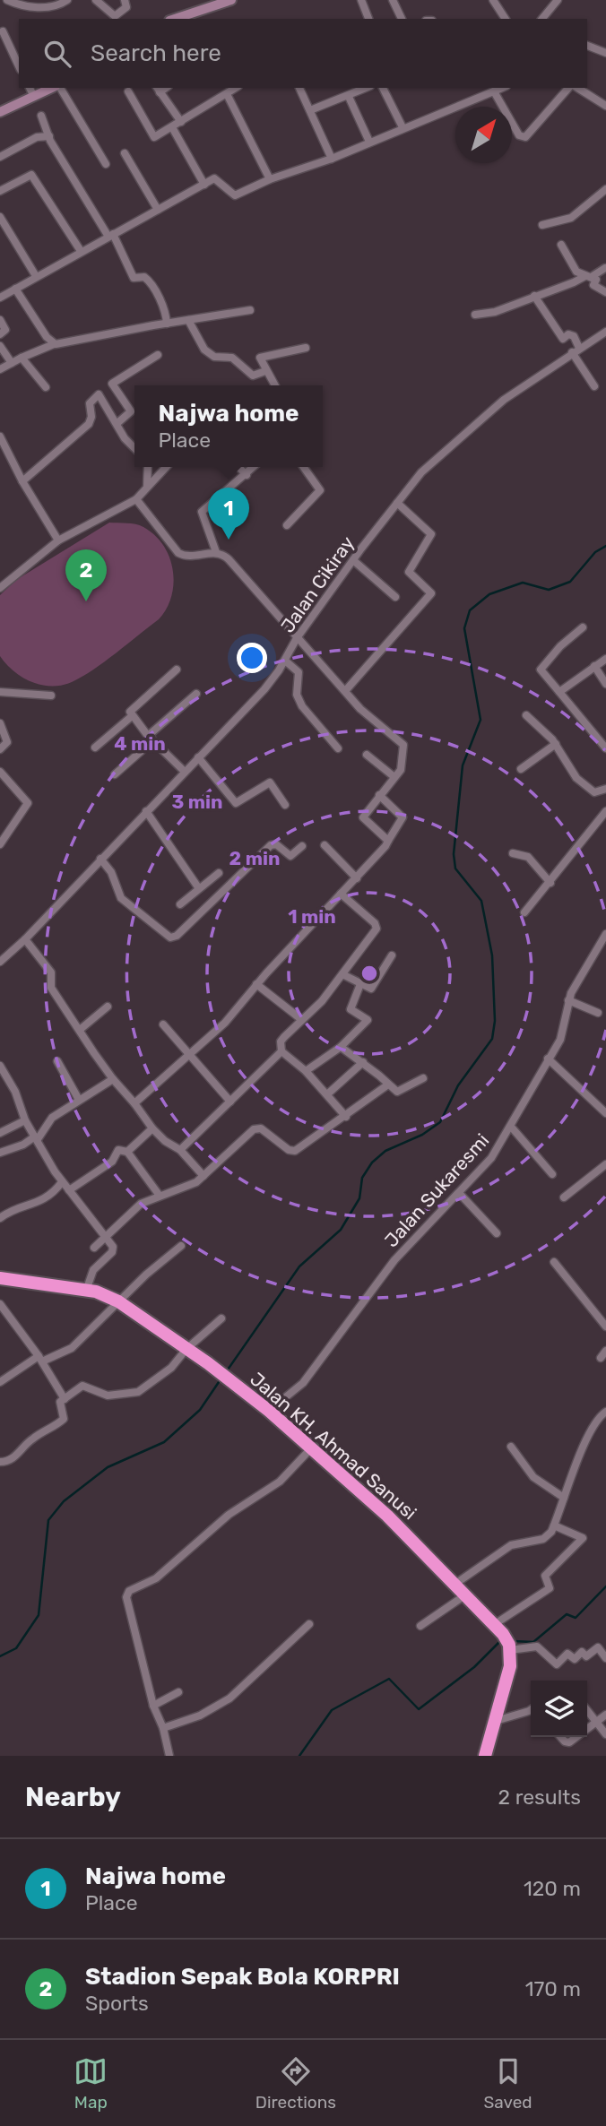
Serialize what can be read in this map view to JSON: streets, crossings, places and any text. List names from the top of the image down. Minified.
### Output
{"streets":{"highway":["Jalan KH. Ahmad Sanusi"],"street":["Jalan Cikiray","Jalan Sukaresmi"]},"crossings":[["Jalan Sukaresmi","Jalan KH. Ahmad Sanusi"]],"north":"top right","page":{"search":"Search here","popup":["Najwa home","Place"],"pins":["1","2"],"heading":["Nearby","2 results"],"list":[{"mark":"1","name":"Najwa home","note":"Place","value":"120 m"},{"mark":"2","name":"Stadion Sepak Bola KORPRI","note":"Sports","value":"170 m"}],"nav":["Map","Directions","Saved"]},"rings":["4 min","3 min","2 min","1 min"]}
